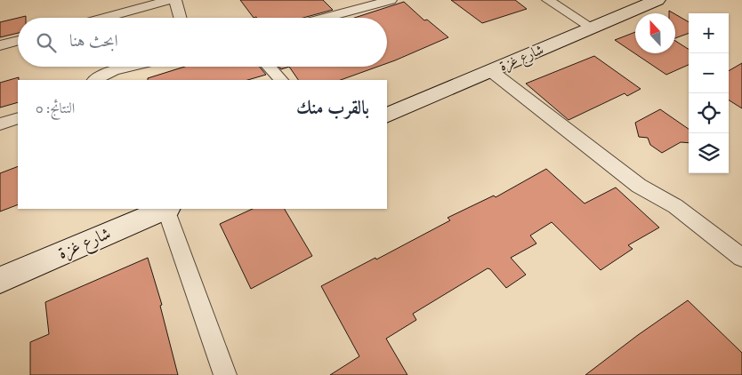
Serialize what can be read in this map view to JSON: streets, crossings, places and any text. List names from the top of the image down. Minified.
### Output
{"streets":{"main road":["شارع غزة"]},"north":"top","page":{"map_buttons":["+","−"],"search":"ابحث هنا","heading":["بالقرب منك","النتائج: 0"]}}
